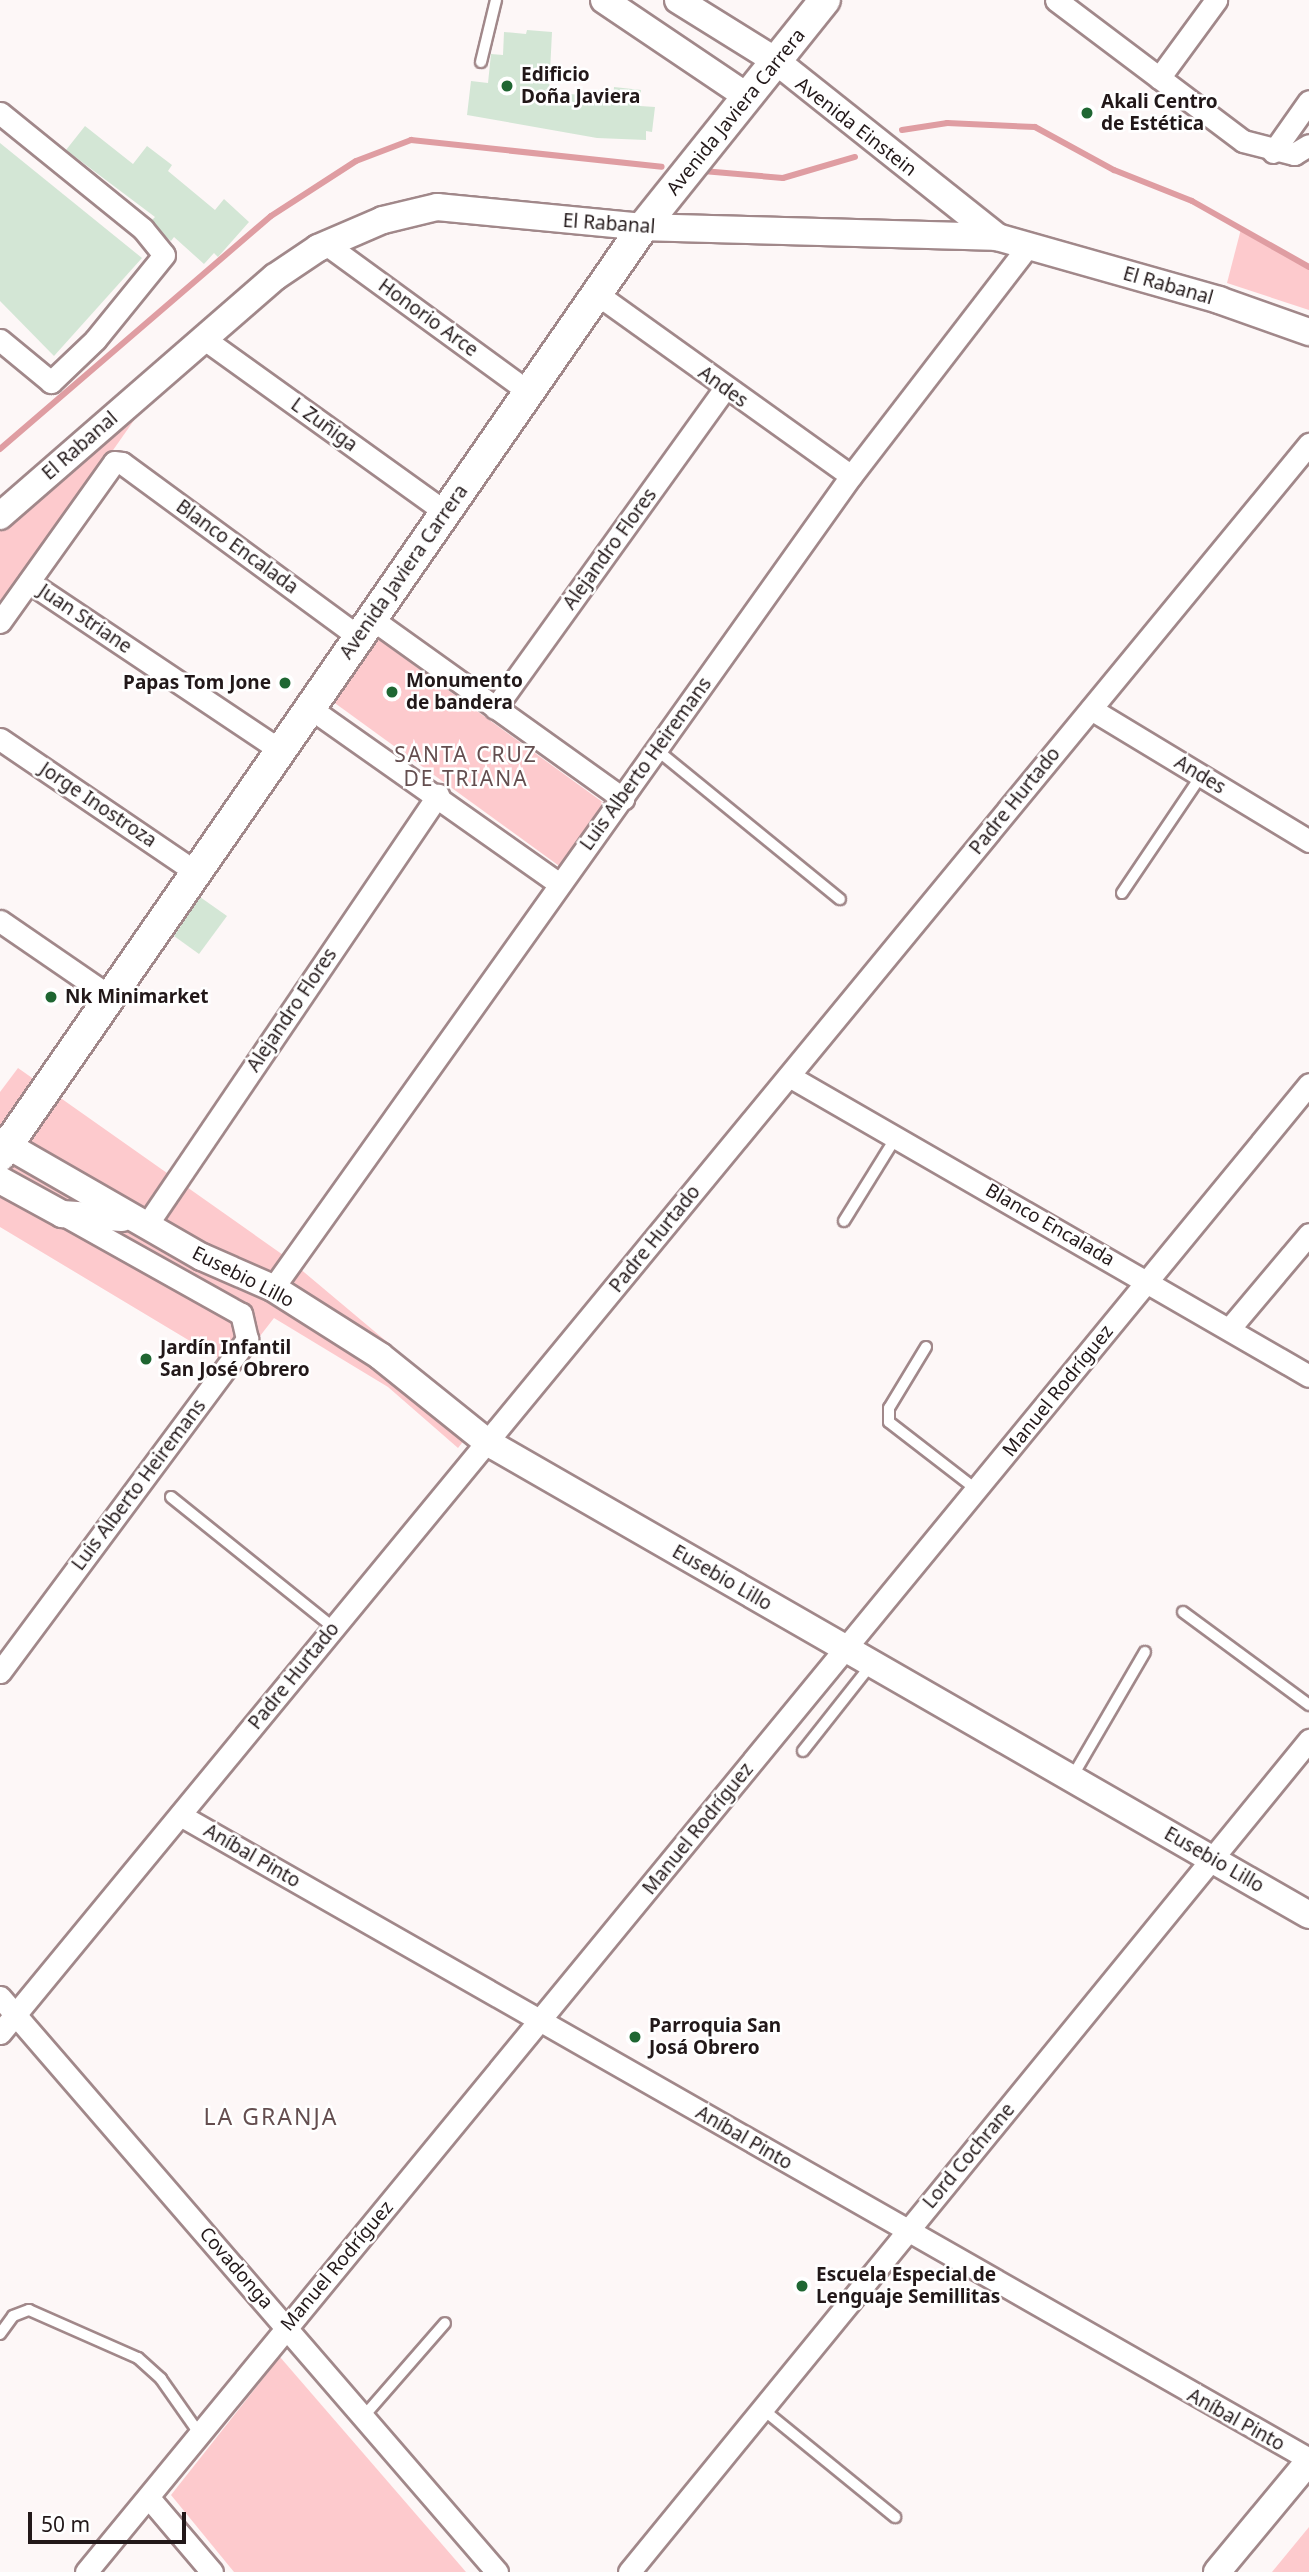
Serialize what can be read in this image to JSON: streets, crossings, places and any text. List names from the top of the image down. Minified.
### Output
{"streets":{"main road":["Avenida Javiera Carrera"],"street":["Avenida Einstein","El Rabanal","Honorio Arce","Andes","L Zuñiga","Blanco Encalada","Alejandro Flores","Juan Striane","Luis Alberto Heiremans","Padre Hurtado","Jorge Inostroza","Eusebio Lillo","Manuel Rodríguez","Aníbal Pinto","Lord Cochrane","Covadonga"]},"crossings":[["Avenida Javiera Carrera","Avenida Einstein"],["Avenida Javiera Carrera","El Rabanal"],["Avenida Javiera Carrera","Honorio Arce"],["Avenida Javiera Carrera","Andes"],["Avenida Javiera Carrera","L Zuñiga"],["Avenida Javiera Carrera","Blanco Encalada"],["Avenida Javiera Carrera","Juan Striane"],["Avenida Javiera Carrera","Jorge Inostroza"],["Avenida Javiera Carrera","Eusebio Lillo"],["Avenida Einstein","El Rabanal"],["El Rabanal","Honorio Arce"],["El Rabanal","L Zuñiga"],["El Rabanal","Luis Alberto Heiremans"],["Andes","Alejandro Flores"],["Andes","Luis Alberto Heiremans"],["Andes","Padre Hurtado"],["Blanco Encalada","Alejandro Flores"],["Blanco Encalada","Juan Striane"],["Blanco Encalada","Luis Alberto Heiremans"],["Blanco Encalada","Padre Hurtado"],["Blanco Encalada","Manuel Rodríguez"],["Alejandro Flores","Eusebio Lillo"],["Luis Alberto Heiremans","Eusebio Lillo"],["Padre Hurtado","Eusebio Lillo"],["Padre Hurtado","Aníbal Pinto"],["Padre Hurtado","Covadonga"],["Eusebio Lillo","Manuel Rodríguez"],["Eusebio Lillo","Lord Cochrane"],["Manuel Rodríguez","Aníbal Pinto"],["Manuel Rodríguez","Covadonga"],["Aníbal Pinto","Lord Cochrane"]],"districts":["SANTA CRUZ DE TRIANA","LA GRANJA"],"places":["Edificio Doña Javiera","Akali Centro de Estética","Papas Tom Jone","Monumento de bandera","Nk Minimarket","Jardín Infantil San José Obrero","Parroquia San Josá Obrero","Escuela Especial de Lenguaje Semillitas"],"scale_bar":"50 m"}
